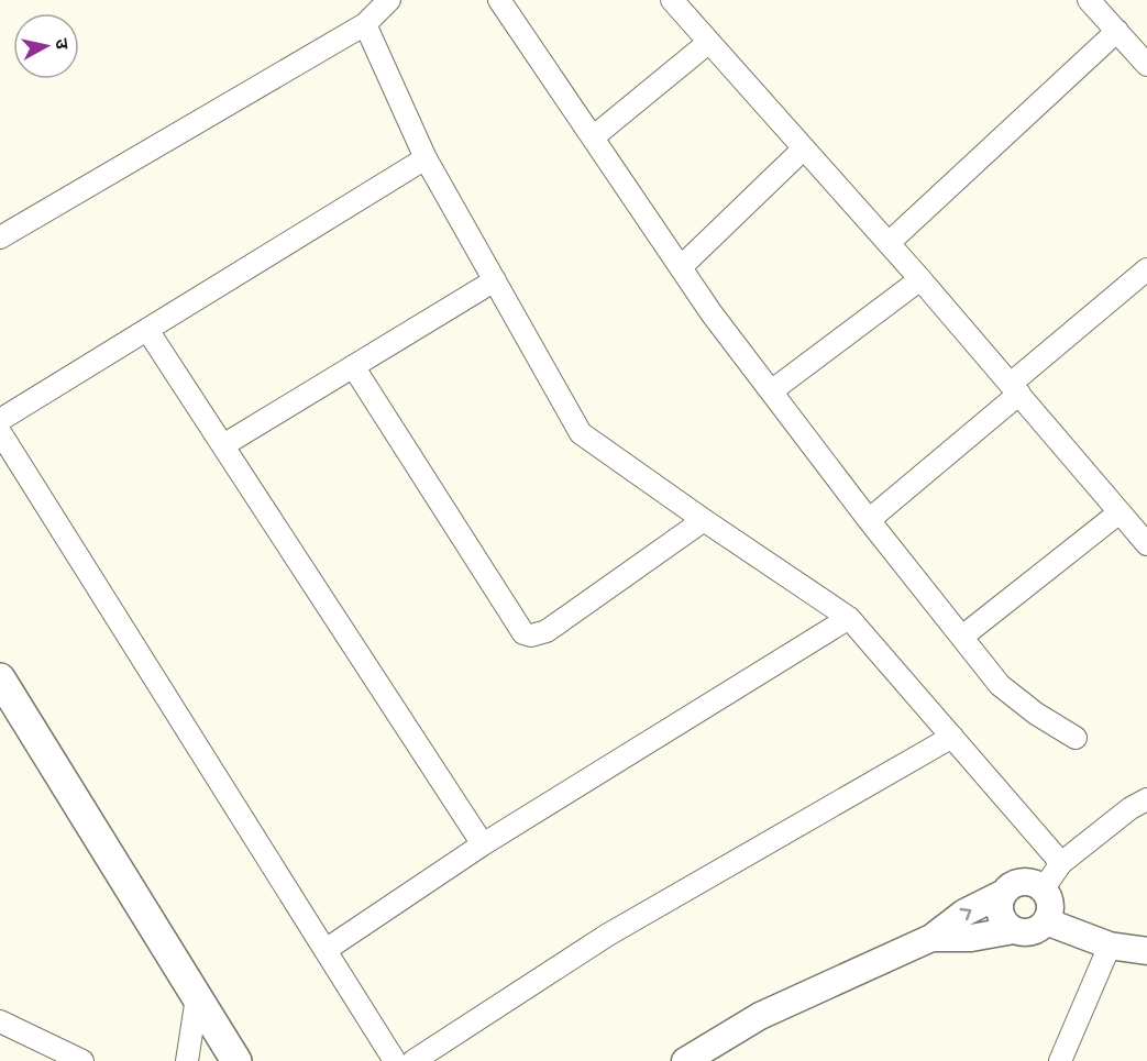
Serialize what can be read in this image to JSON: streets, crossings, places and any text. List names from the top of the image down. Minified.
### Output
{"north":"right"}
